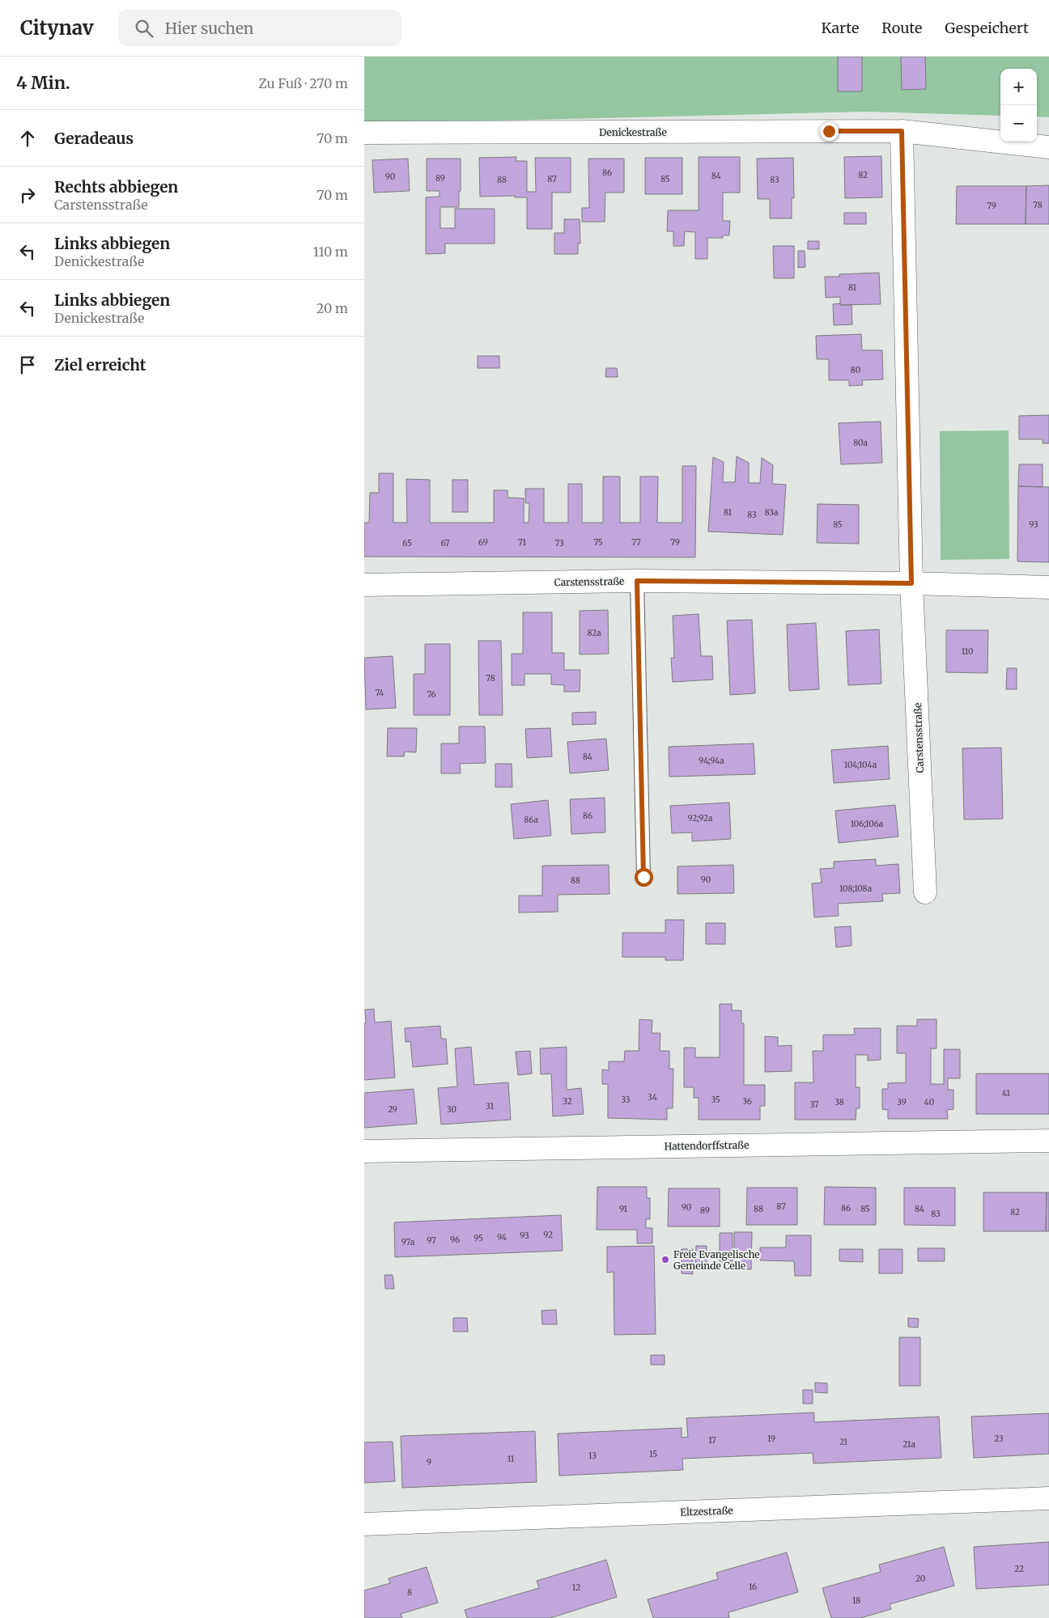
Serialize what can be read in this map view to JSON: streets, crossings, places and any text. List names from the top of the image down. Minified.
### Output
{"streets":{"street":["Denickestraße","Carstensstraße","Hattendorffstraße","Eltzestraße"]},"places":["Freie Evangelische Gemeinde Celle"],"house_numbers":["86","82","84","90","89","87","85","88","83","78","79","81","80","80a","81","83a","83","85","93","69","71","75","77","79","65","67","73","82a","110","78","74","76","84","94;94a","104;104a","86","92;92a","86a","106;106a","90","88","108;108a","41","34","33","35","32","36","38","39","40","37","31","29","30","87","90","86","91","88","85","84","89","82","83","92","93","94","95","96","97","97a","19","23","17","21","21a","15","13","11","9","22","20","16","12","8","18"],"page":{"header":"Citynav","search":"Hier suchen","nav":["Karte","Route","Gespeichert"],"heading":["4 Min.","Zu Fuß · 270 m"],"map_buttons":["+","−"],"list":[["Geradeaus","70 m"],["Rechts abbiegen","Carstensstraße","70 m"],["Links abbiegen","Denickestraße","110 m"],["Links abbiegen","Denickestraße","20 m"],"Ziel erreicht"]}}
